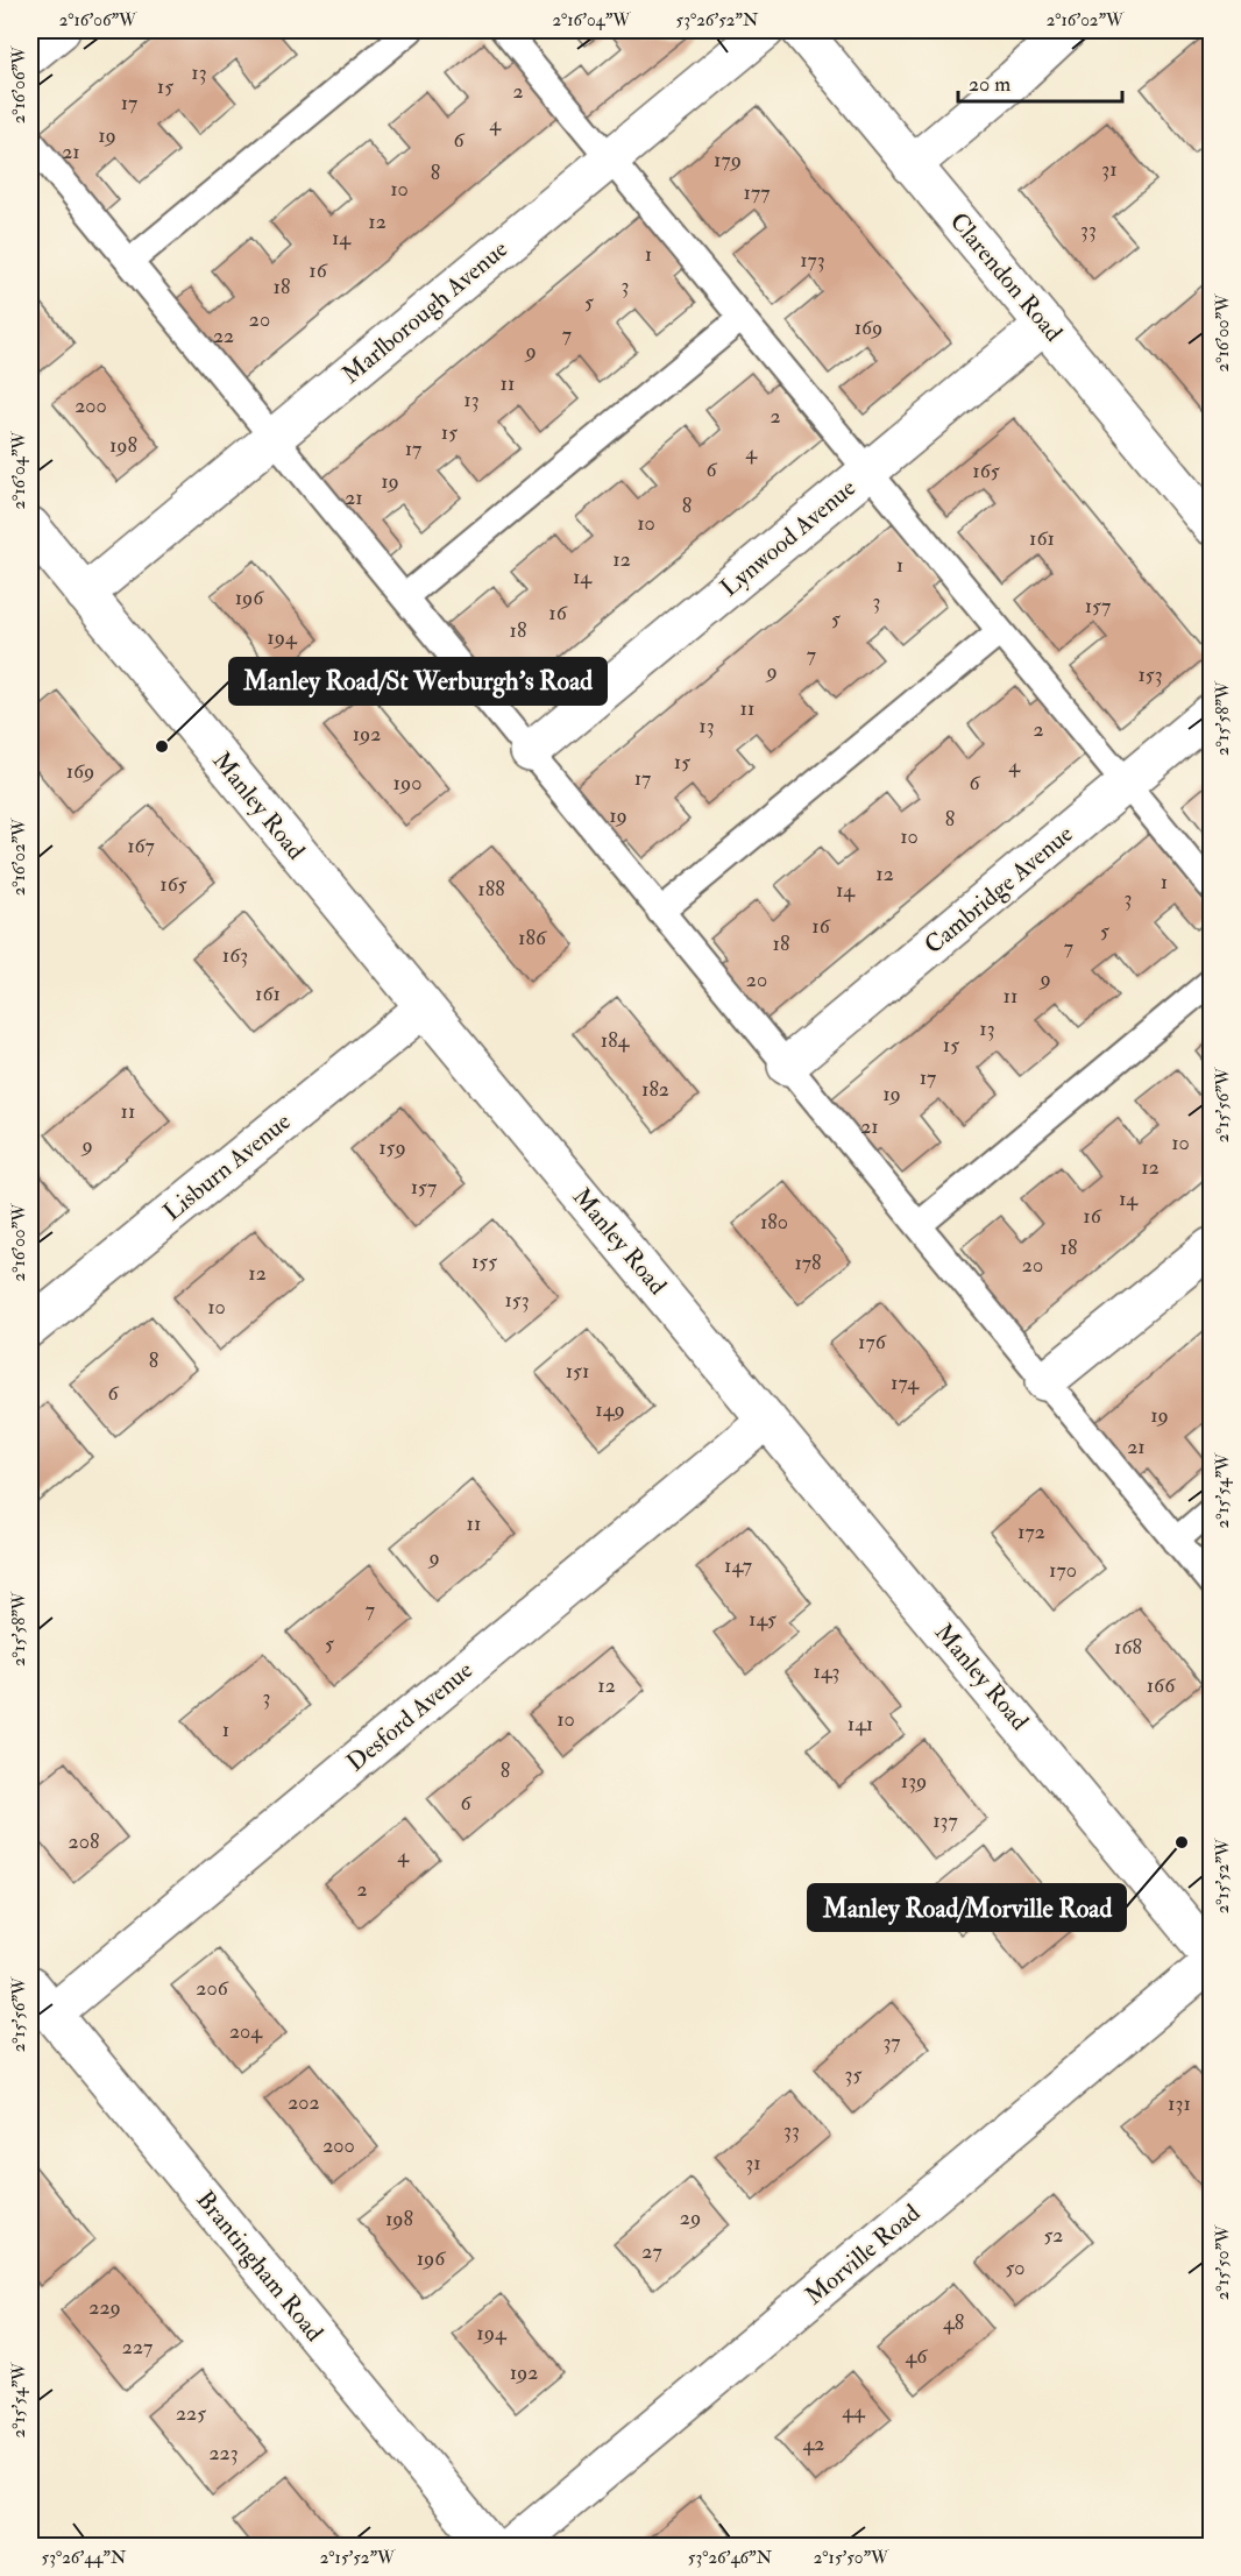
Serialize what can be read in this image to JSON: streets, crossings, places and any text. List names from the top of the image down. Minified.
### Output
{"streets":{"street":["Clarendon Road","Marlborough Avenue","Lynwood Avenue","Manley Road","Cambridge Avenue","Lisburn Avenue","Desford Avenue","Morville Road","Brantingham Road"]},"crossings":[["Clarendon Road","Lynwood Avenue"],["Marlborough Avenue","Manley Road"],["Manley Road","Lisburn Avenue"],["Manley Road","Desford Avenue"],["Desford Avenue","Brantingham Road"]],"places":["Manley Road/St Werburgh's Road","Manley Road/Morville Road"],"house_numbers":["13","15","2","17","4","19","6","21","179","31","8","10","177","12","33","14","1","173","16","3","18","5","20","169","7","22","9","11","13","200","2","15","198","17","4","6","165","19","21","8","10","161","12","1","14","196","3","157","16","5","18","194","7","9","153","11","13","2","192","15","4","169","17","190","6","19","8","10","167","12","1","165","188","14","3","16","5","186","18","7","163","9","20","161","11","13","184","15","17","182","19","11","21","10","9","159","12","157","14","16","180","18","155","178","20","12","153","10","176","8","151","174","6","149","19","21","11","172","9","147","170","7","145","5","168","143","12","166","3","10","141","1","8","139","6","137","208","4","2","206","204","37","35","202","131","33","200","31","29","198","52","27","196","50","229","48","194","227","46","192","44","225","42","223"],"scale_bar":"20 m","coordinates":["2°16'06\"W","2°16'04\"W","53°26'52\"N","2°16'02\"W","2°16'00\"W","2°15'58\"W","2°15'56\"W","2°15'54\"W","2°15'52\"W","2°15'50\"W","53°26'44\"N","53°26'46\"N"]}
